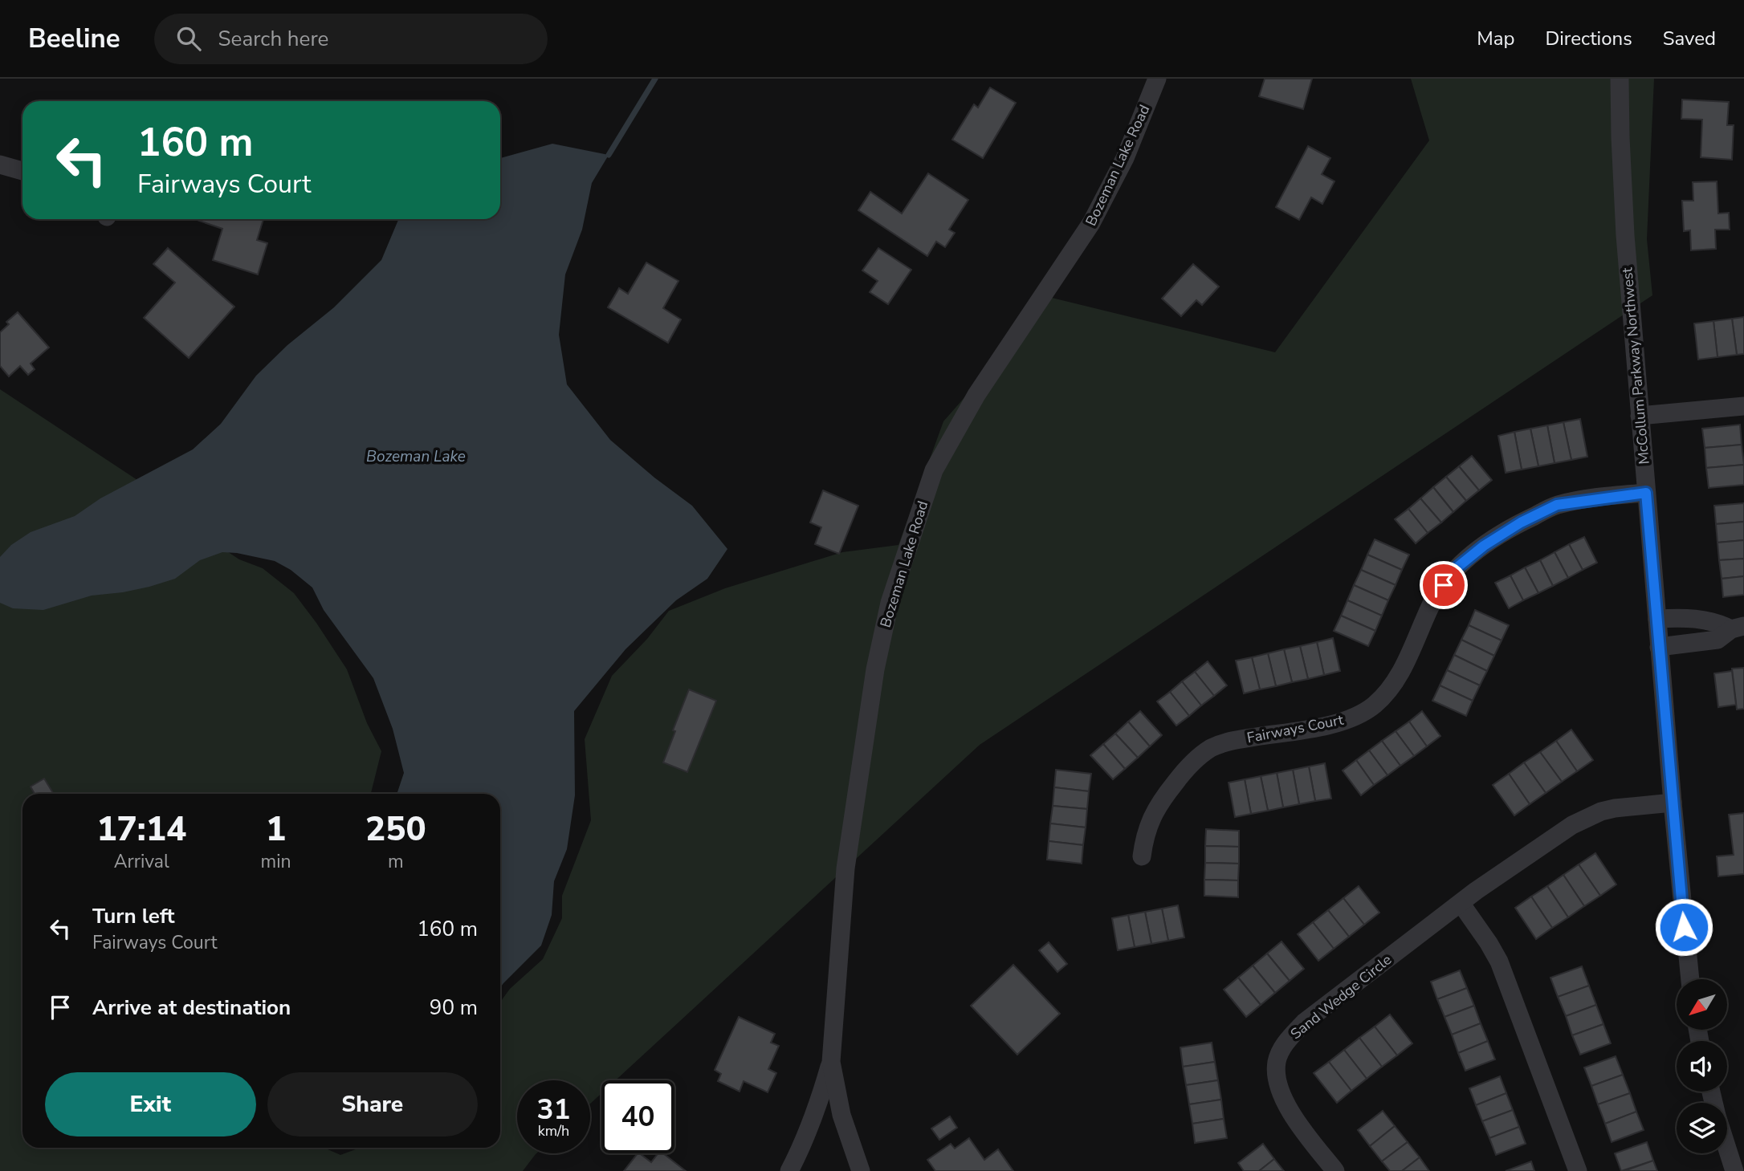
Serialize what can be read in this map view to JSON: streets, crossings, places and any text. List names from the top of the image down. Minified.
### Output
{"streets":{"street":["Bozeman Lake Road","McCollum Parkway Northwest","Fairways Court","Sand Wedge Circle"]},"crossings":[["McCollum Parkway Northwest","Fairways Court"],["McCollum Parkway Northwest","Sand Wedge Circle"]],"water":["Bozeman Lake"],"north":"bottom left","page":{"header":"Beeline","search":"Search here","nav":["Map","Directions","Saved"],"turn":["160 m","Fairways Court"],"eta":["17:14","Arrival","1","min","250","m"],"list":[{"name":"Turn left","note":"Fairways Court","value":"160 m"},{"name":"Arrive at destination","value":"90 m"}],"buttons":["Exit","Share"],"speed":"31 km/h","limit":"40"}}
